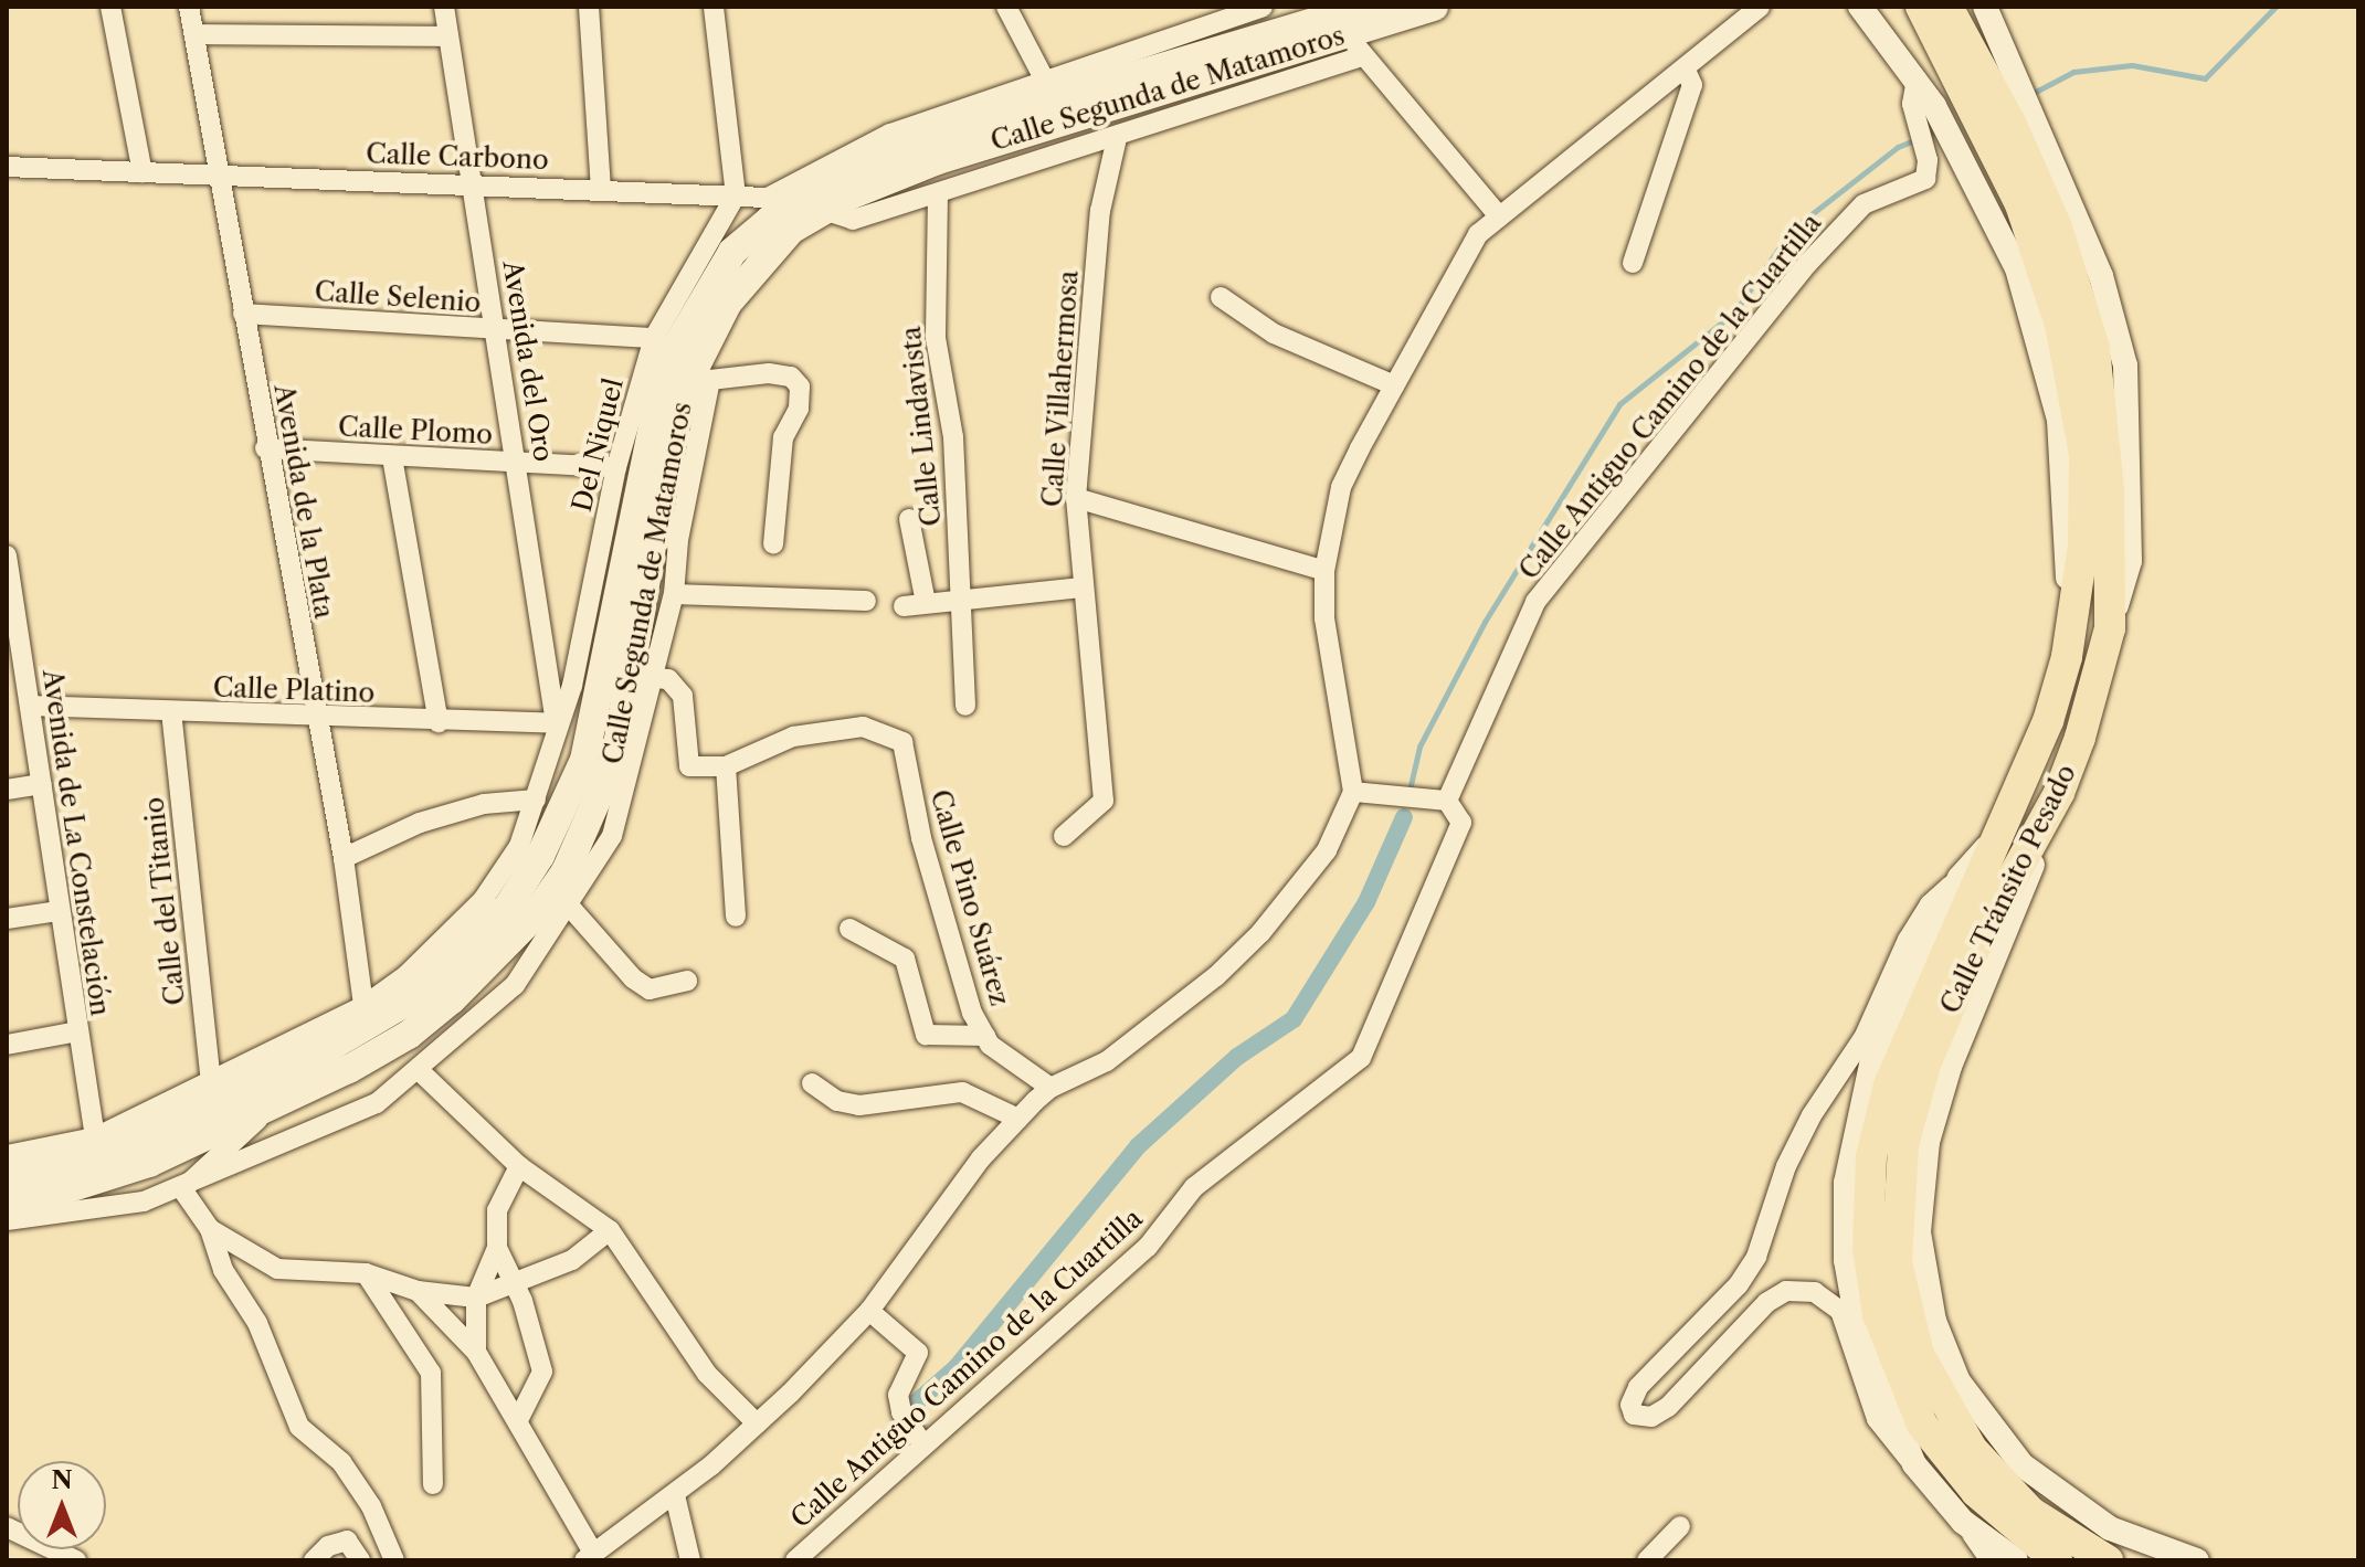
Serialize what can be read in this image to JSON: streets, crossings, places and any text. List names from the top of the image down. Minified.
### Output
{"streets":{"main road":["Calle Segunda de Matamoros","Calle Tránsito Pesado"],"street":["Calle Carbono","Calle Selenio","Avenida del Oro","Calle Villahermosa","Calle Antiguo Camino de la Cuartilla","Calle Lindavista","Calle Plomo","Del Niquel","Avenida de la Plata","Calle Platino","Avenida de La Constelación","Calle Pino Suárez","Calle del Titanio"]},"crossings":[["Calle Segunda de Matamoros","Calle Carbono"],["Calle Carbono","Avenida del Oro"],["Calle Carbono","Calle Villahermosa"],["Calle Carbono","Calle Lindavista"],["Calle Carbono","Del Niquel"],["Calle Carbono","Avenida de la Plata"],["Calle Selenio","Avenida del Oro"],["Calle Selenio","Del Niquel"],["Calle Selenio","Avenida de la Plata"],["Avenida del Oro","Calle Plomo"],["Avenida del Oro","Del Niquel"],["Avenida del Oro","Calle Platino"],["Calle Plomo","Del Niquel"],["Calle Plomo","Avenida de la Plata"],["Del Niquel","Calle Platino"],["Avenida de la Plata","Calle Platino"],["Calle Platino","Avenida de La Constelación"],["Calle Platino","Calle del Titanio"]],"north":"top"}
